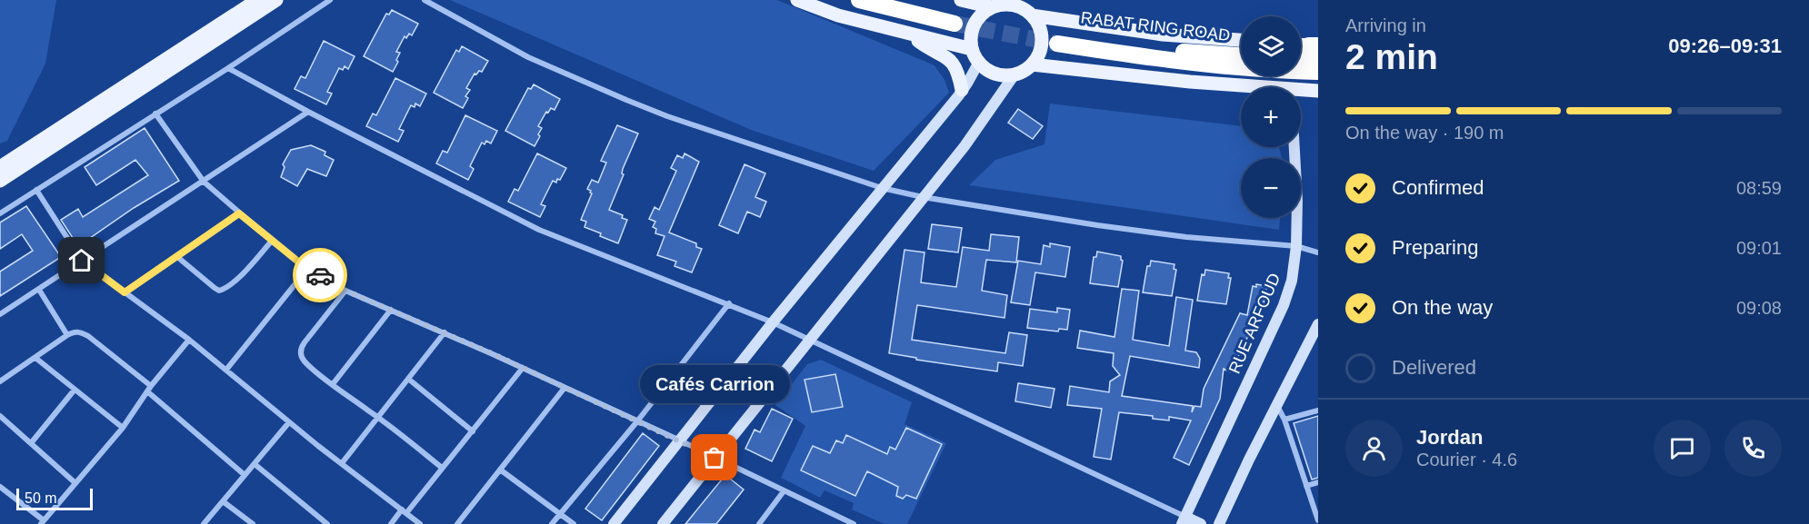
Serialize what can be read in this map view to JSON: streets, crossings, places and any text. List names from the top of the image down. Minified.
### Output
{"streets":{"highway":["RABAT RING ROAD"],"street":["RUE ARFOUD"]},"places":["Cafés Carrion"],"scale_bar":"50 m","page":{"heading":["2 min","Arriving in","09:26–09:31"],"panel":["Jordan","Courier · 4.6"],"map_buttons":["+","−"],"bar":"On the way · 190 m","list":[["Confirmed","08:59"],["Preparing","09:01"],["On the way","09:08"],"Delivered"],"bubble":"Cafés Carrion","scale":"50 m"}}
